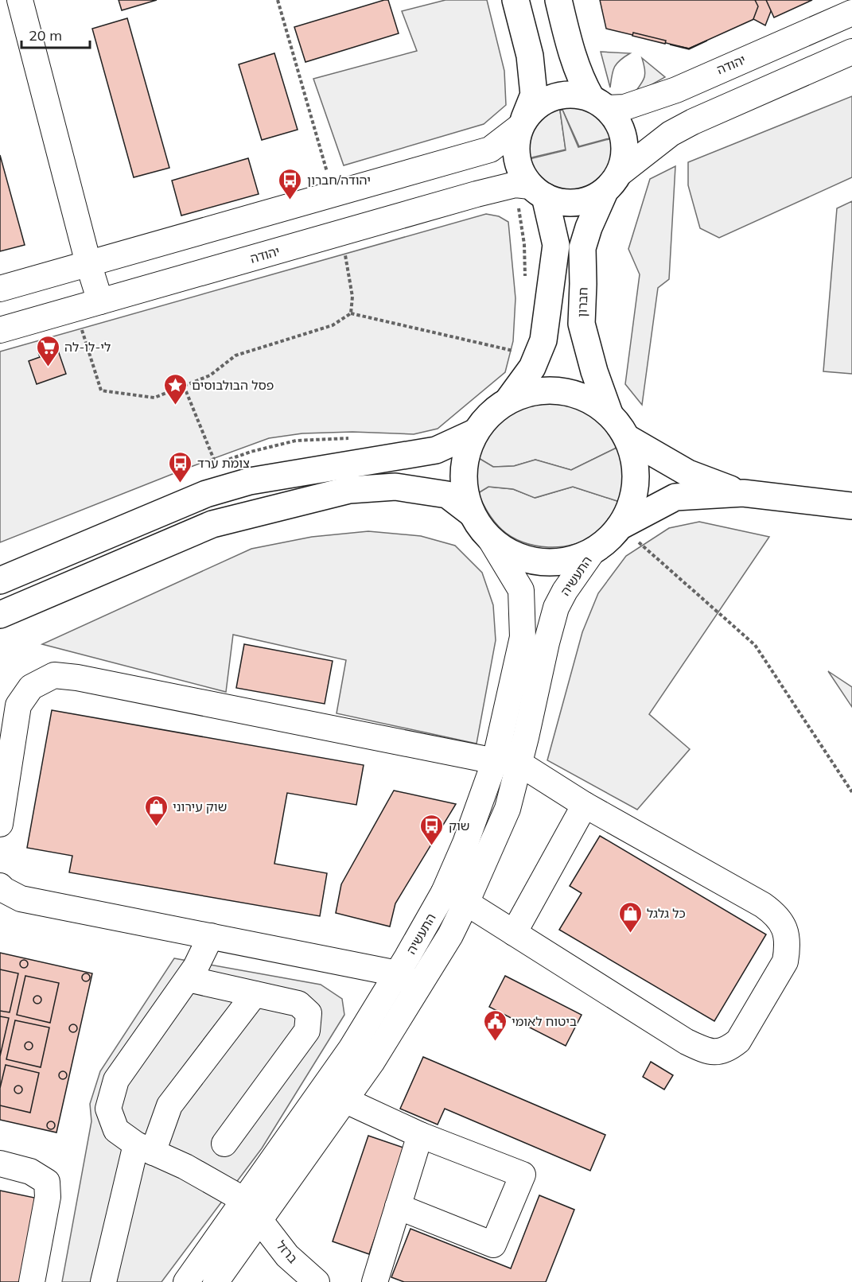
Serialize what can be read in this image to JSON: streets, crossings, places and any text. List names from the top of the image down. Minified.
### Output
{"streets":{"main road":["חברון"],"street":["יהודה","התעשיה","ברזל"]},"crossings":[["יהודה","חברון"],["התעשיה","ברזל"]],"places":{"bus stop":["יהודה/חברון","צומת ערד","שוק"],"supermarket":["לי-לו-לה"],"place":["פסל הבולבוסים"],"shop":["שוק עירוני","כל גלגל"],"public building":["ביטוח לאומי"]},"scale_bar":"20 m"}
